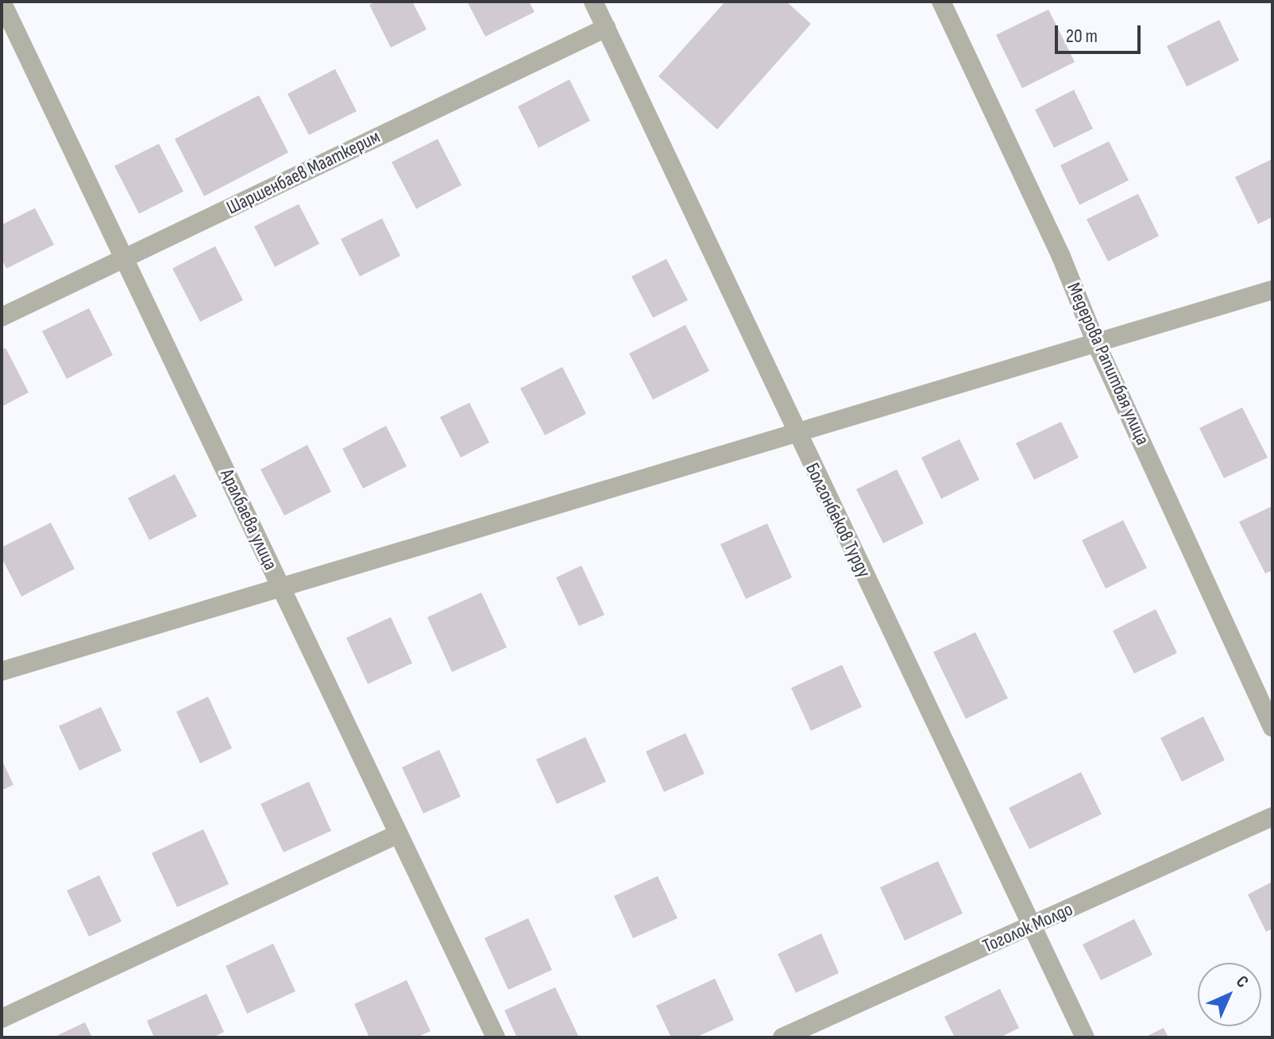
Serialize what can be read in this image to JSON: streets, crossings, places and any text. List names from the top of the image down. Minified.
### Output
{"streets":{"street":["Шаршенбаев Мааткерим","Медерова Рапитбая улица","Аралбаева улица","Болгонбеков Турду","Тоголок Молдо"]},"crossings":[["Шаршенбаев Мааткерим","Аралбаева улица"],["Шаршенбаев Мааткерим","Болгонбеков Турду"],["Болгонбеков Турду","Тоголок Молдо"]],"scale_bar":"20 m","north":"top right"}
